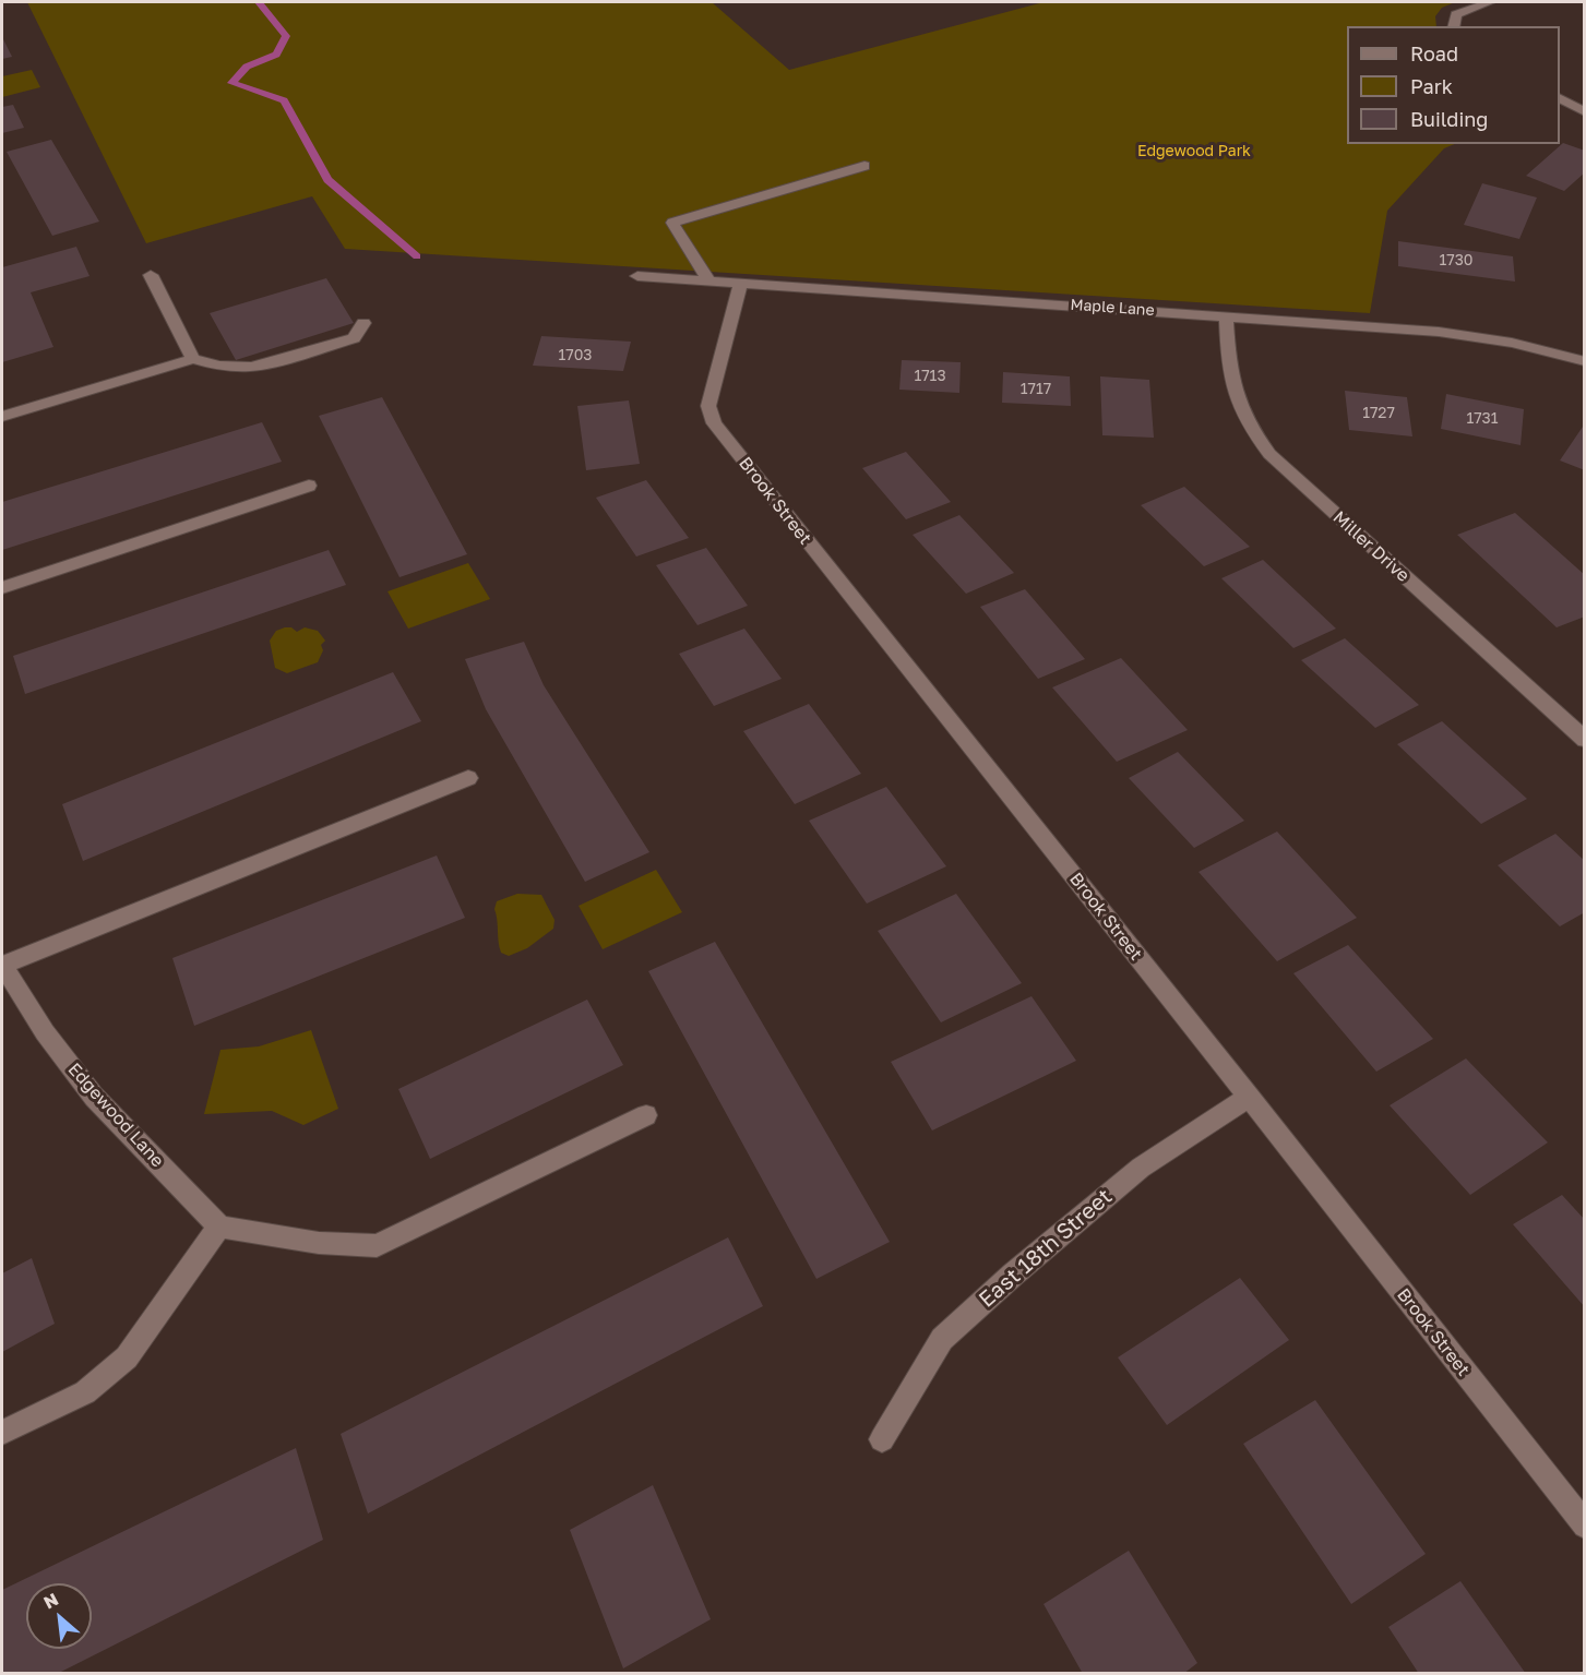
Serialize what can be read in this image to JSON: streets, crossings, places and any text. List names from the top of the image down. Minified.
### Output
{"streets":{"street":["Maple Lane","Brook Street","Miller Drive","Edgewood Lane","East 18th Street"]},"crossings":[["Maple Lane","Brook Street"],["Maple Lane","Miller Drive"],["Brook Street","East 18th Street"]],"parks":["Edgewood Park"],"house_numbers":["1730","1703","1713","1717","1727","1731"],"legend":["Road","Park","Building"],"north":"top left"}
